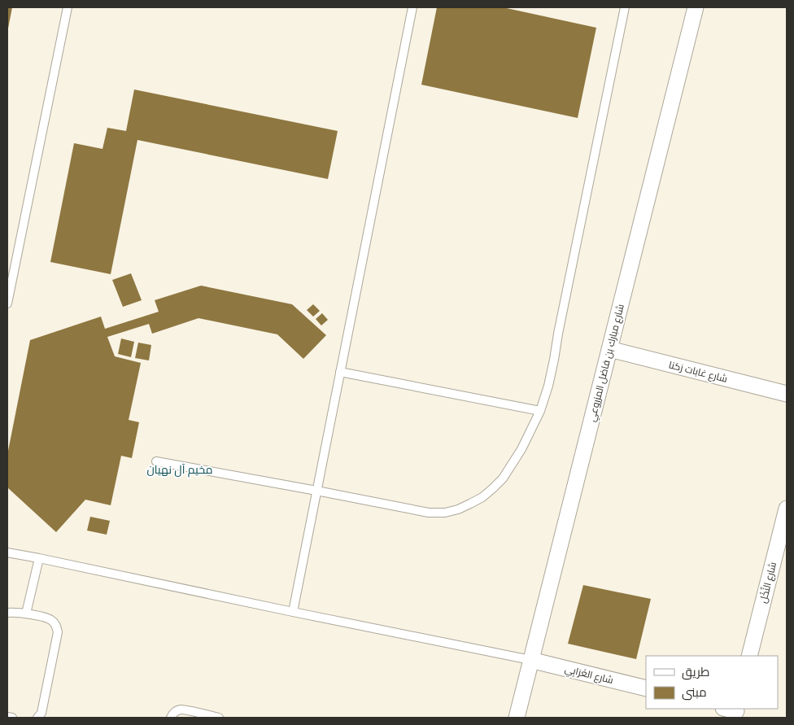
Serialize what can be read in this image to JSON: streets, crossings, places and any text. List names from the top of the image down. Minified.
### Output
{"streets":{"street":["شارع مبارك بن فاضل المزروعي","شارع غابات رَكنا","شارع النَّخْل","شارع الغَرَابِي"]},"crossings":[["شارع مبارك بن فاضل المزروعي","شارع غابات رَكنا"],["شارع مبارك بن فاضل المزروعي","شارع الغَرَابِي"]],"districts":["مخيم آل نهيان"],"legend":["طريق","مبنى"]}
